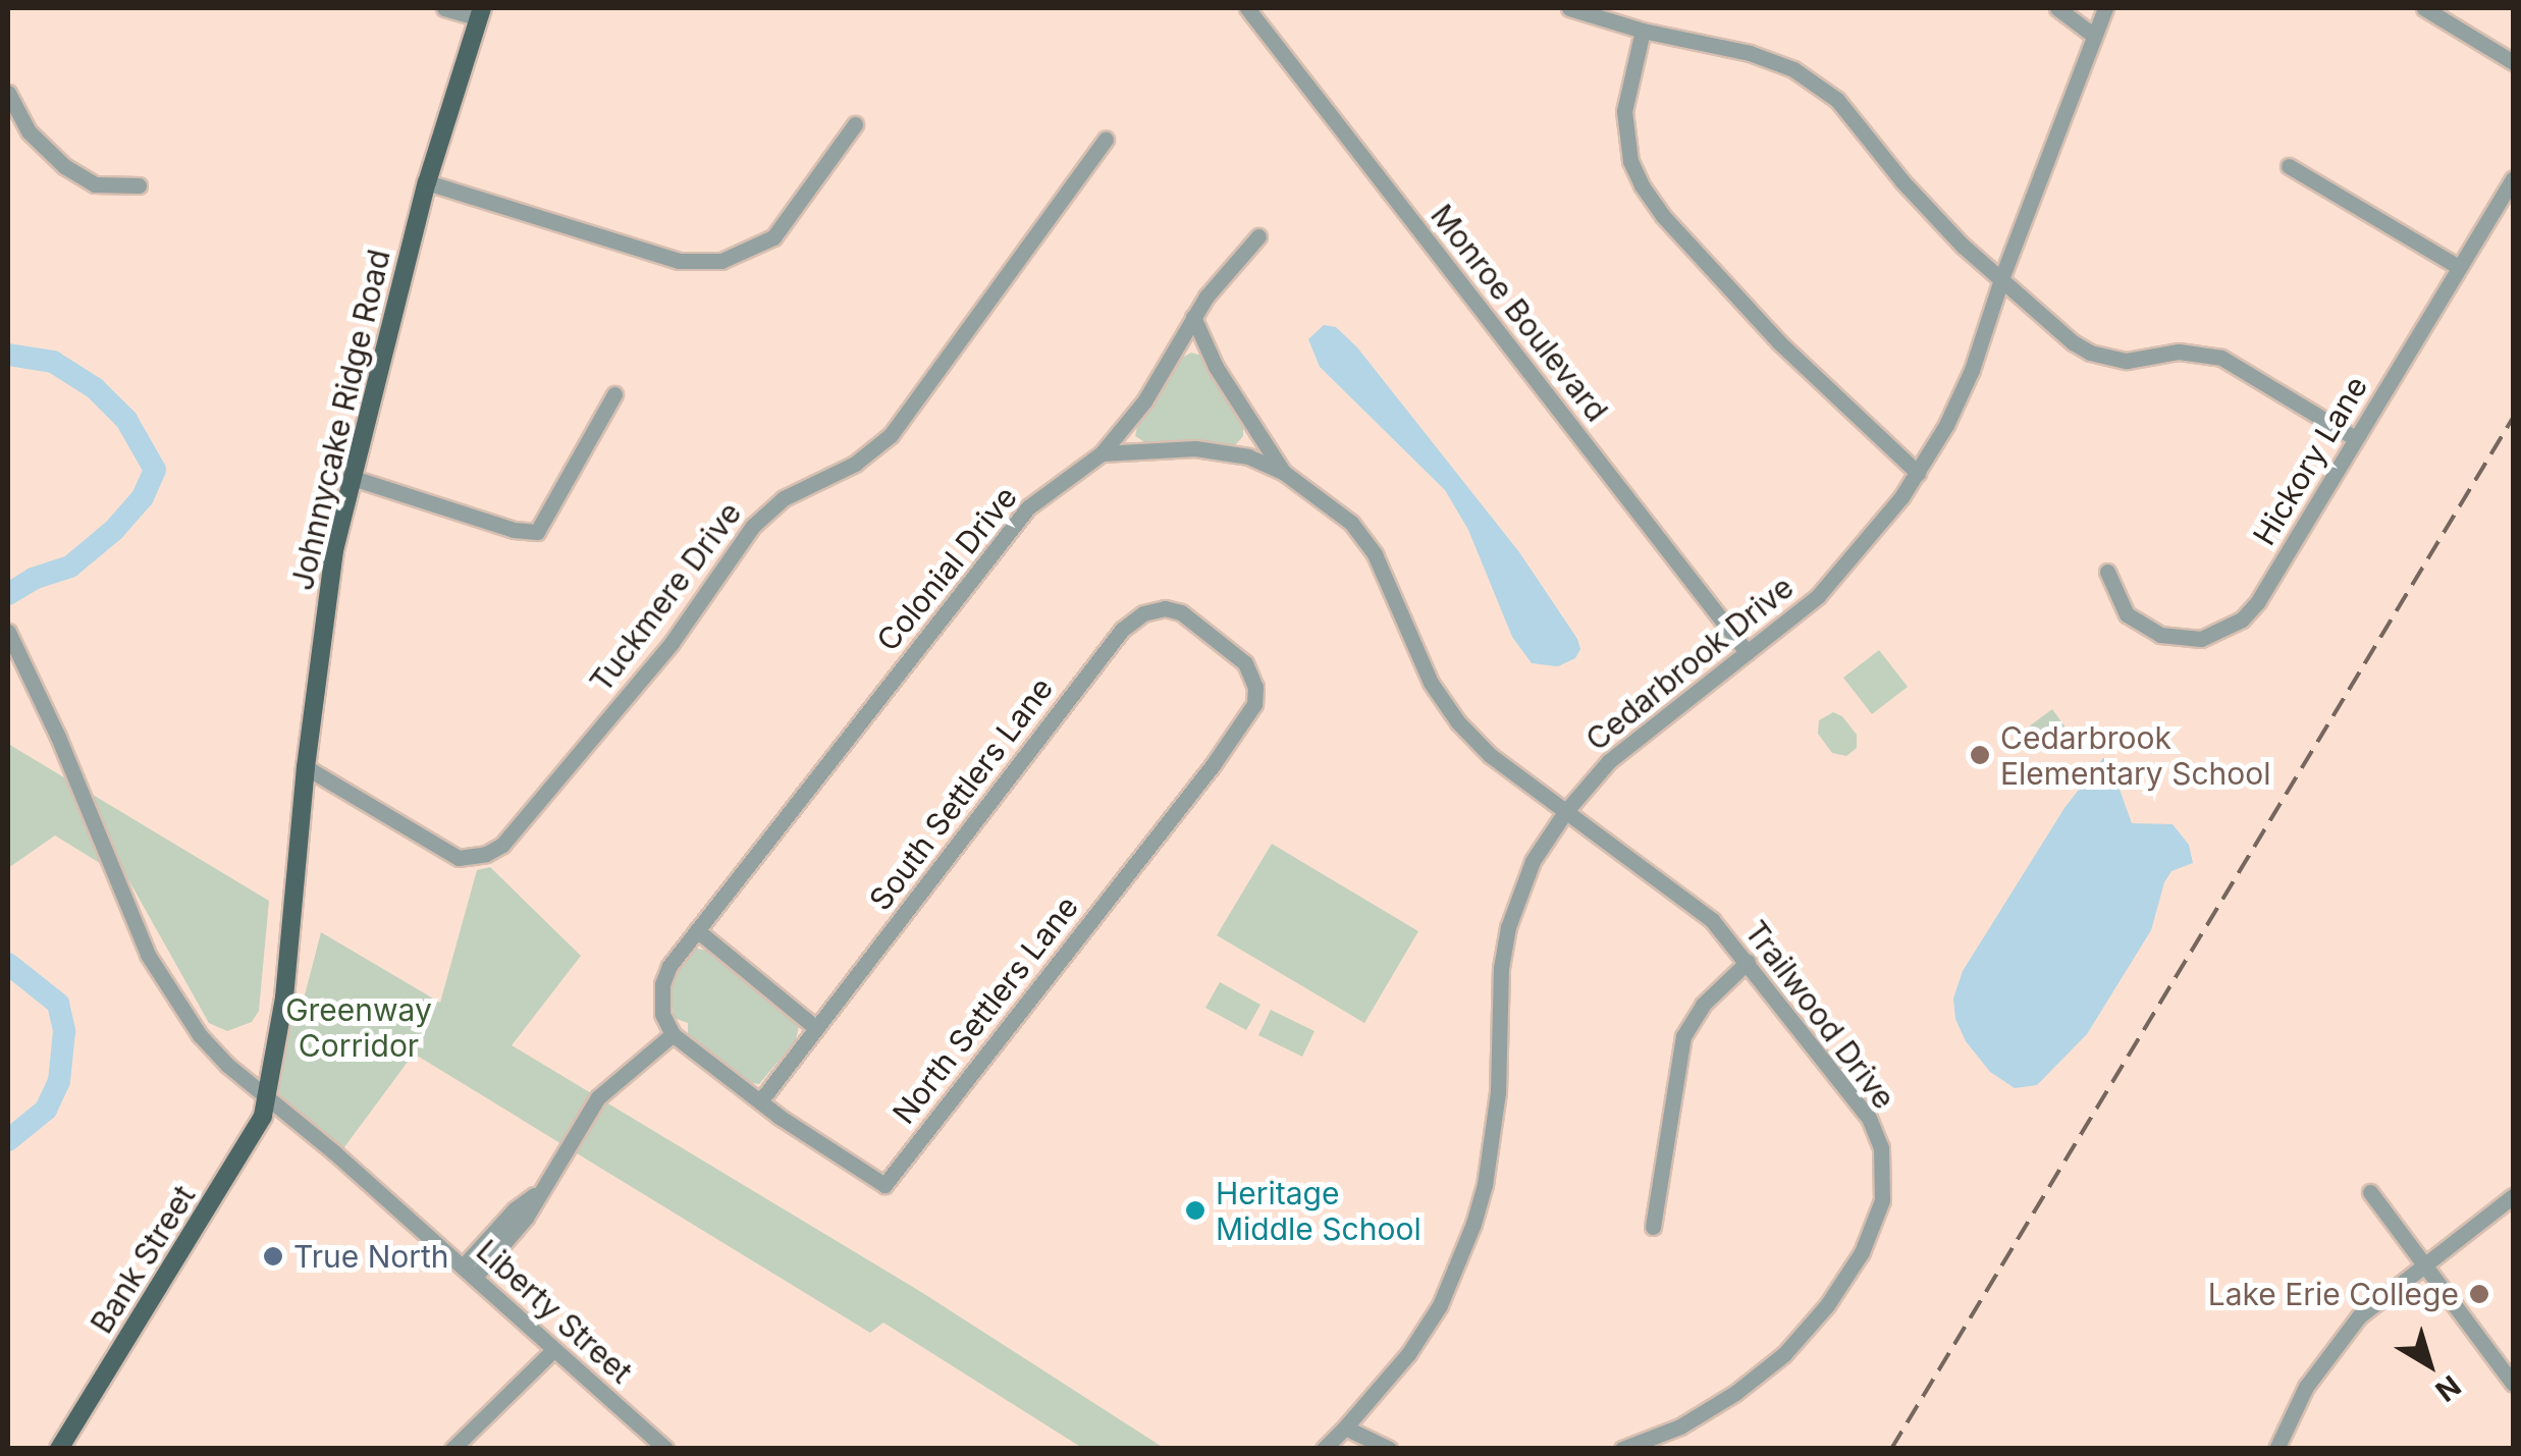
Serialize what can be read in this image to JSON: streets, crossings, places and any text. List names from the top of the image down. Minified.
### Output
{"streets":{"main road":["Johnnycake Ridge Road","Bank Street"],"street":["Monroe Boulevard","Hickory Lane","Colonial Drive","Tuckmere Drive","Cedarbrook Drive","South Settlers Lane","North Settlers Lane","Trailwood Drive","Liberty Street"]},"crossings":[["Monroe Boulevard","Cedarbrook Drive"],["Johnnycake Ridge Road","Tuckmere Drive"],["Johnnycake Ridge Road","Bank Street"],["Johnnycake Ridge Road","Liberty Street"],["Colonial Drive","North Settlers Lane"],["Cedarbrook Drive","Trailwood Drive"],["South Settlers Lane","North Settlers Lane"],["Bank Street","Liberty Street"]],"parks":["Greenway Corridor"],"places":["Cedarbrook Elementary School","Heritage Middle School","True North","Lake Erie College"],"north":"bottom right"}
